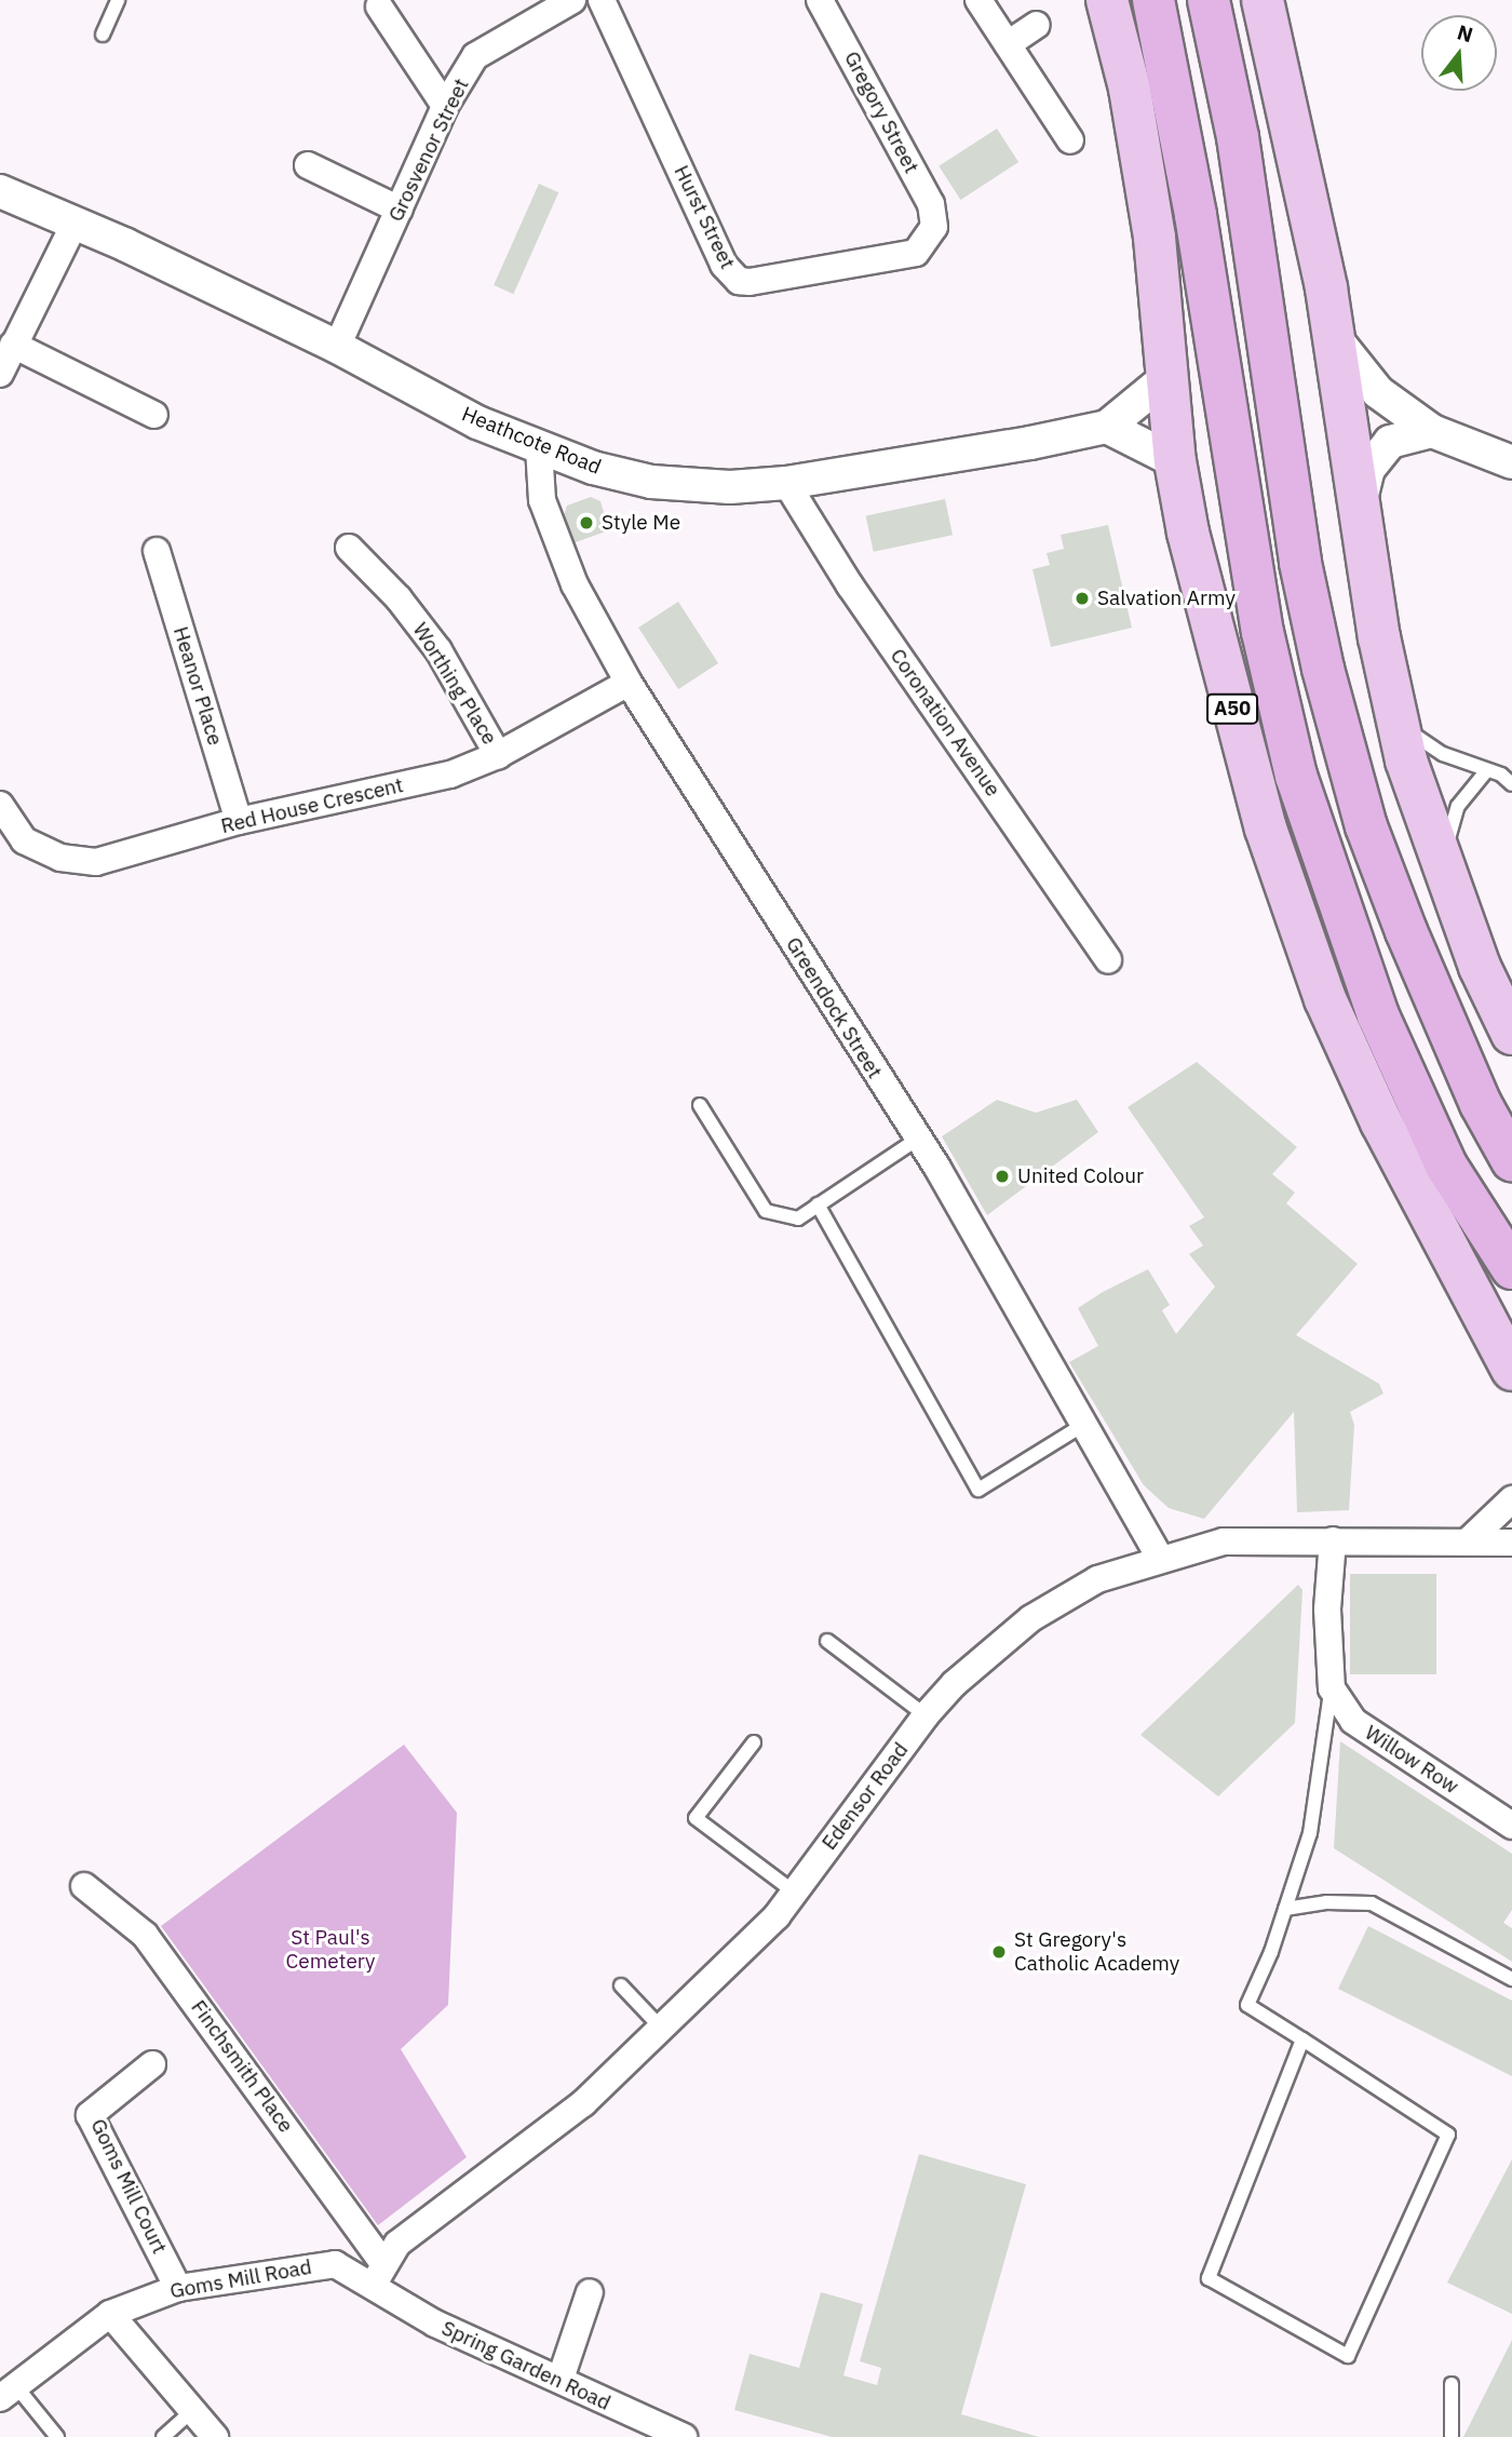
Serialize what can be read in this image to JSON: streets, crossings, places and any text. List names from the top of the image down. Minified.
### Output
{"streets":{"highway":["A50"],"street":["Gregory Street","Grosvenor Street","Hurst Street","Heathcote Road","Worthing Place","Heanor Place","Coronation Avenue","Red House Crescent","Greendock Street","Willow Row","Edensor Road","Finchsmith Place","Goms Mill Court","Goms Mill Road","Spring Garden Road"]},"crossings":[["Gregory Street","Hurst Street"],["Grosvenor Street","Heathcote Road"],["Heathcote Road","A50"],["Heathcote Road","Coronation Avenue"],["Heathcote Road","Greendock Street"],["Worthing Place","Red House Crescent"],["Heanor Place","Red House Crescent"],["Red House Crescent","Greendock Street"],["Greendock Street","Edensor Road"],["Edensor Road","Finchsmith Place"],["Edensor Road","Goms Mill Road"],["Edensor Road","Spring Garden Road"],["Finchsmith Place","Goms Mill Road"],["Finchsmith Place","Spring Garden Road"],["Goms Mill Court","Goms Mill Road"],["Goms Mill Road","Spring Garden Road"]],"parks":["St Paul's Cemetery"],"places":["Style Me","Salvation Army","United Colour","St Gregory's Catholic Academy"],"north":"top"}
